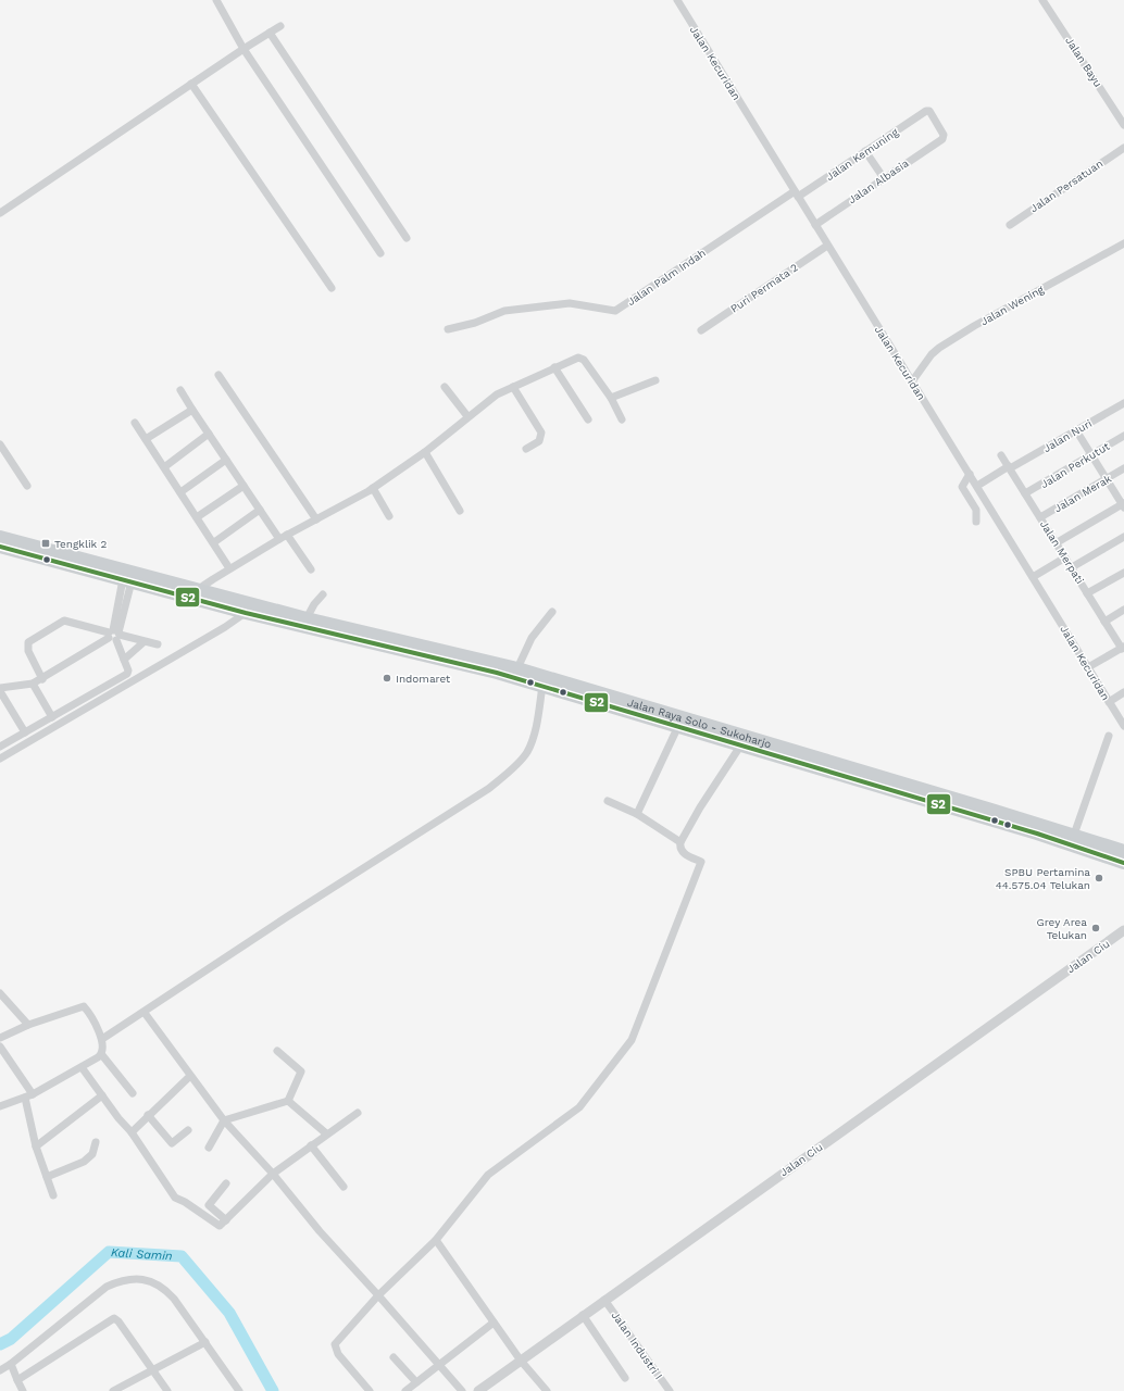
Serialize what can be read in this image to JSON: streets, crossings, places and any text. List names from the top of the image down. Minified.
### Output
{"streets":{"main road":["Jalan Raya Solo - Sukoharjo"],"street":["Jalan Bayu","Jalan Kecuridan","Jalan Kemuning","Jalan Albasia","Jalan Persatuan","Jalan Palm Indah","Puri Permata 2","Jalan Wening","Jalan Nuri","Jalan Perkutut","Jalan Merak","Jalan Merpati","Jalan Ciu","Jalan Industri I"]},"crossings":[["Jalan Kecuridan","Jalan Kemuning"],["Jalan Kecuridan","Jalan Albasia"],["Jalan Kecuridan","Jalan Palm Indah"],["Jalan Kecuridan","Puri Permata 2"],["Jalan Kecuridan","Jalan Wening"],["Jalan Kecuridan","Jalan Nuri"],["Jalan Kemuning","Jalan Albasia"],["Jalan Kemuning","Jalan Palm Indah"],["Jalan Nuri","Jalan Merpati"],["Jalan Perkutut","Jalan Merpati"],["Jalan Merak","Jalan Merpati"],["Jalan Ciu","Jalan Industri I"]],"water":["Kali Samin"],"places":{"transit":["Tengklik 2"],"other":["Indomaret","SPBU Pertamina 44.575.04 Telukan","Grey Area Telukan"]},"lines":["transit line S2"]}
